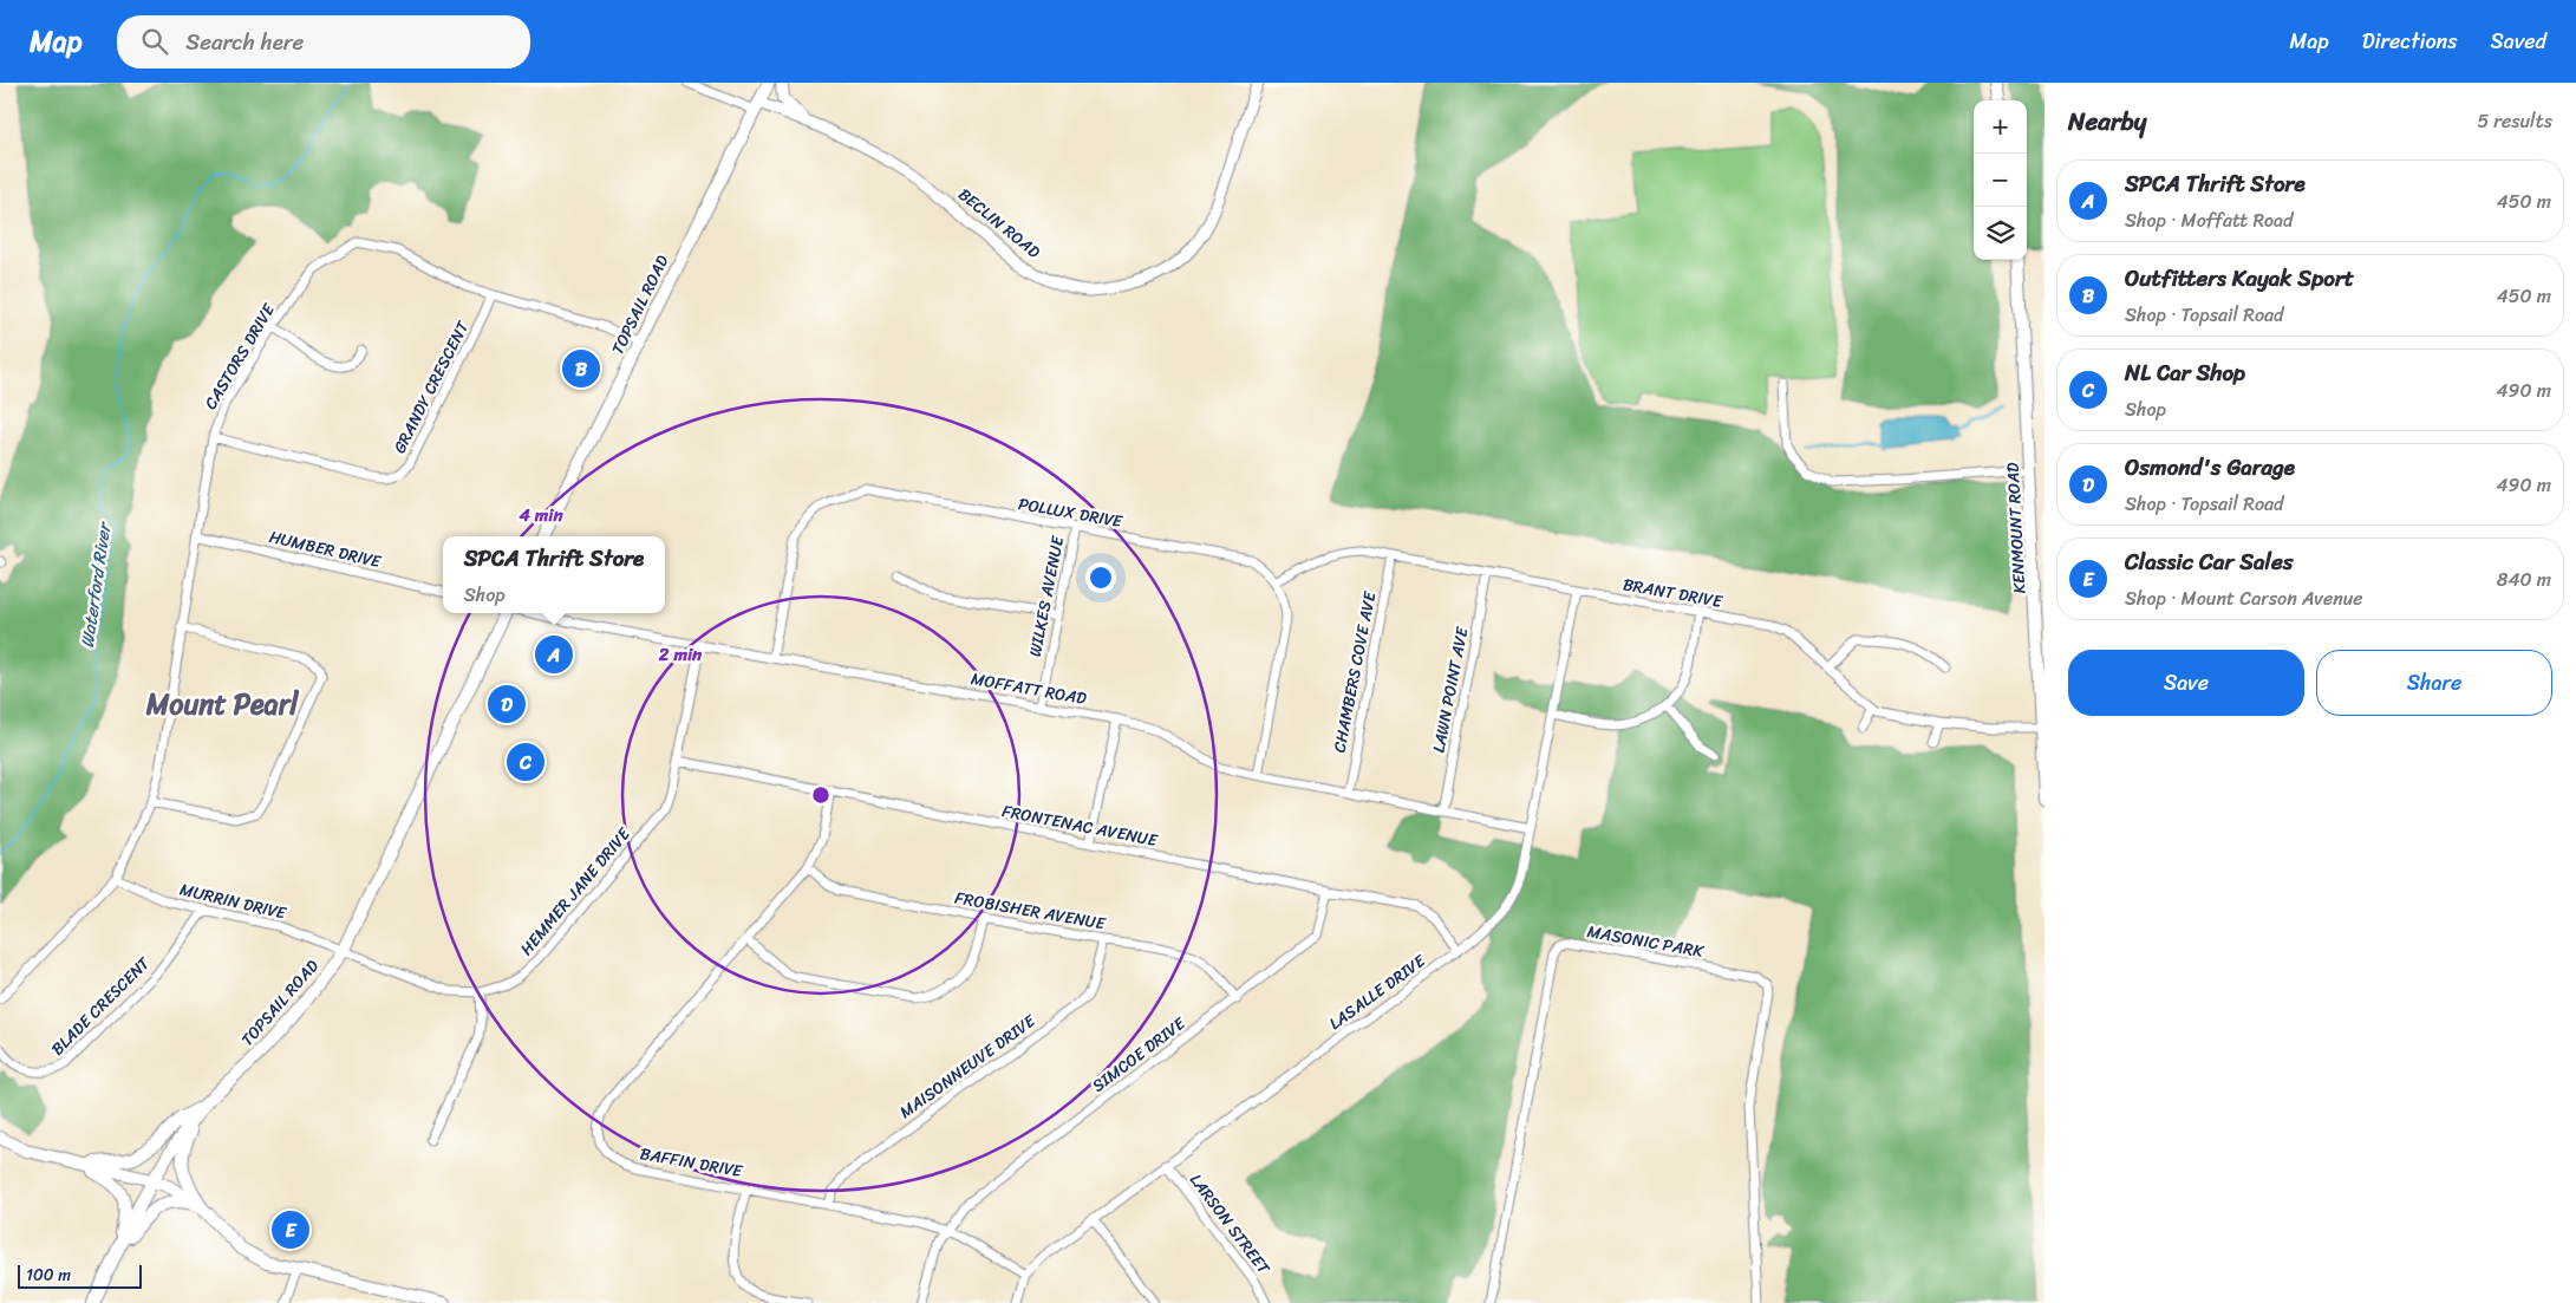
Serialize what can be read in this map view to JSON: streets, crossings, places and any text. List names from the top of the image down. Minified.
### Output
{"streets":{"main road":["TOPSAIL ROAD","KENMOUNT ROAD"],"street":["BECLIN ROAD","CASTORS DRIVE","GRANDY CRESCENT","POLLUX DRIVE","HUMBER DRIVE","BRANT DRIVE","WILKES AVENUE","CHAMBERS COVE AVE","MOFFATT ROAD","LAWN POINT AVE","FRONTENAC AVENUE","HEMMER JANE DRIVE","MURRIN DRIVE","FROBISHER AVENUE","MASONIC PARK","LASALLE DRIVE","BLADE CRESCENT","SIMCOE DRIVE","MAISONNEUVE DRIVE","BAFFIN DRIVE","LARSON STREET"]},"crossings":[["BECLIN ROAD","TOPSAIL ROAD"],["TOPSAIL ROAD","CASTORS DRIVE"],["TOPSAIL ROAD","HEMMER JANE DRIVE"],["TOPSAIL ROAD","MURRIN DRIVE"],["CASTORS DRIVE","GRANDY CRESCENT"],["CASTORS DRIVE","HUMBER DRIVE"],["CASTORS DRIVE","MURRIN DRIVE"],["POLLUX DRIVE","BRANT DRIVE"],["POLLUX DRIVE","WILKES AVENUE"],["POLLUX DRIVE","MOFFATT ROAD"],["BRANT DRIVE","CHAMBERS COVE AVE"],["BRANT DRIVE","LAWN POINT AVE"],["BRANT DRIVE","LASALLE DRIVE"],["WILKES AVENUE","MOFFATT ROAD"],["CHAMBERS COVE AVE","MOFFATT ROAD"],["MOFFATT ROAD","LAWN POINT AVE"],["MOFFATT ROAD","HEMMER JANE DRIVE"],["MOFFATT ROAD","LASALLE DRIVE"],["FRONTENAC AVENUE","HEMMER JANE DRIVE"],["FRONTENAC AVENUE","LASALLE DRIVE"],["FRONTENAC AVENUE","SIMCOE DRIVE"],["FRONTENAC AVENUE","BAFFIN DRIVE"],["HEMMER JANE DRIVE","MURRIN DRIVE"],["MURRIN DRIVE","BLADE CRESCENT"],["FROBISHER AVENUE","SIMCOE DRIVE"],["FROBISHER AVENUE","MAISONNEUVE DRIVE"],["FROBISHER AVENUE","BAFFIN DRIVE"],["LASALLE DRIVE","BAFFIN DRIVE"],["LASALLE DRIVE","LARSON STREET"],["SIMCOE DRIVE","BAFFIN DRIVE"],["MAISONNEUVE DRIVE","BAFFIN DRIVE"]],"districts":["Mount Pearl"],"water":["Waterford River"],"scale_bar":"100 m","page":{"header":"Map","search":"Search here","nav":["Map","Directions","Saved"],"heading":["Nearby","5 results"],"map_buttons":["+","−"],"list":[{"mark":"A","name":"SPCA Thrift Store","note":"Shop · Moffatt Road","value":"450 m"},{"mark":"B","name":"Outfitters Kayak Sport","note":"Shop · Topsail Road","value":"450 m"},{"mark":"C","name":"NL Car Shop","note":"Shop","value":"490 m"},{"mark":"D","name":"Osmond's Garage","note":"Shop · Topsail Road","value":"490 m"},{"mark":"E","name":"Classic Car Sales","note":"Shop · Mount Carson Avenue","value":"840 m"}],"pins":["B","A","D","C","E"],"popup":["SPCA Thrift Store","Shop"],"buttons":["Save","Share"],"scale":"100 m"},"rings":["4 min","2 min"]}
